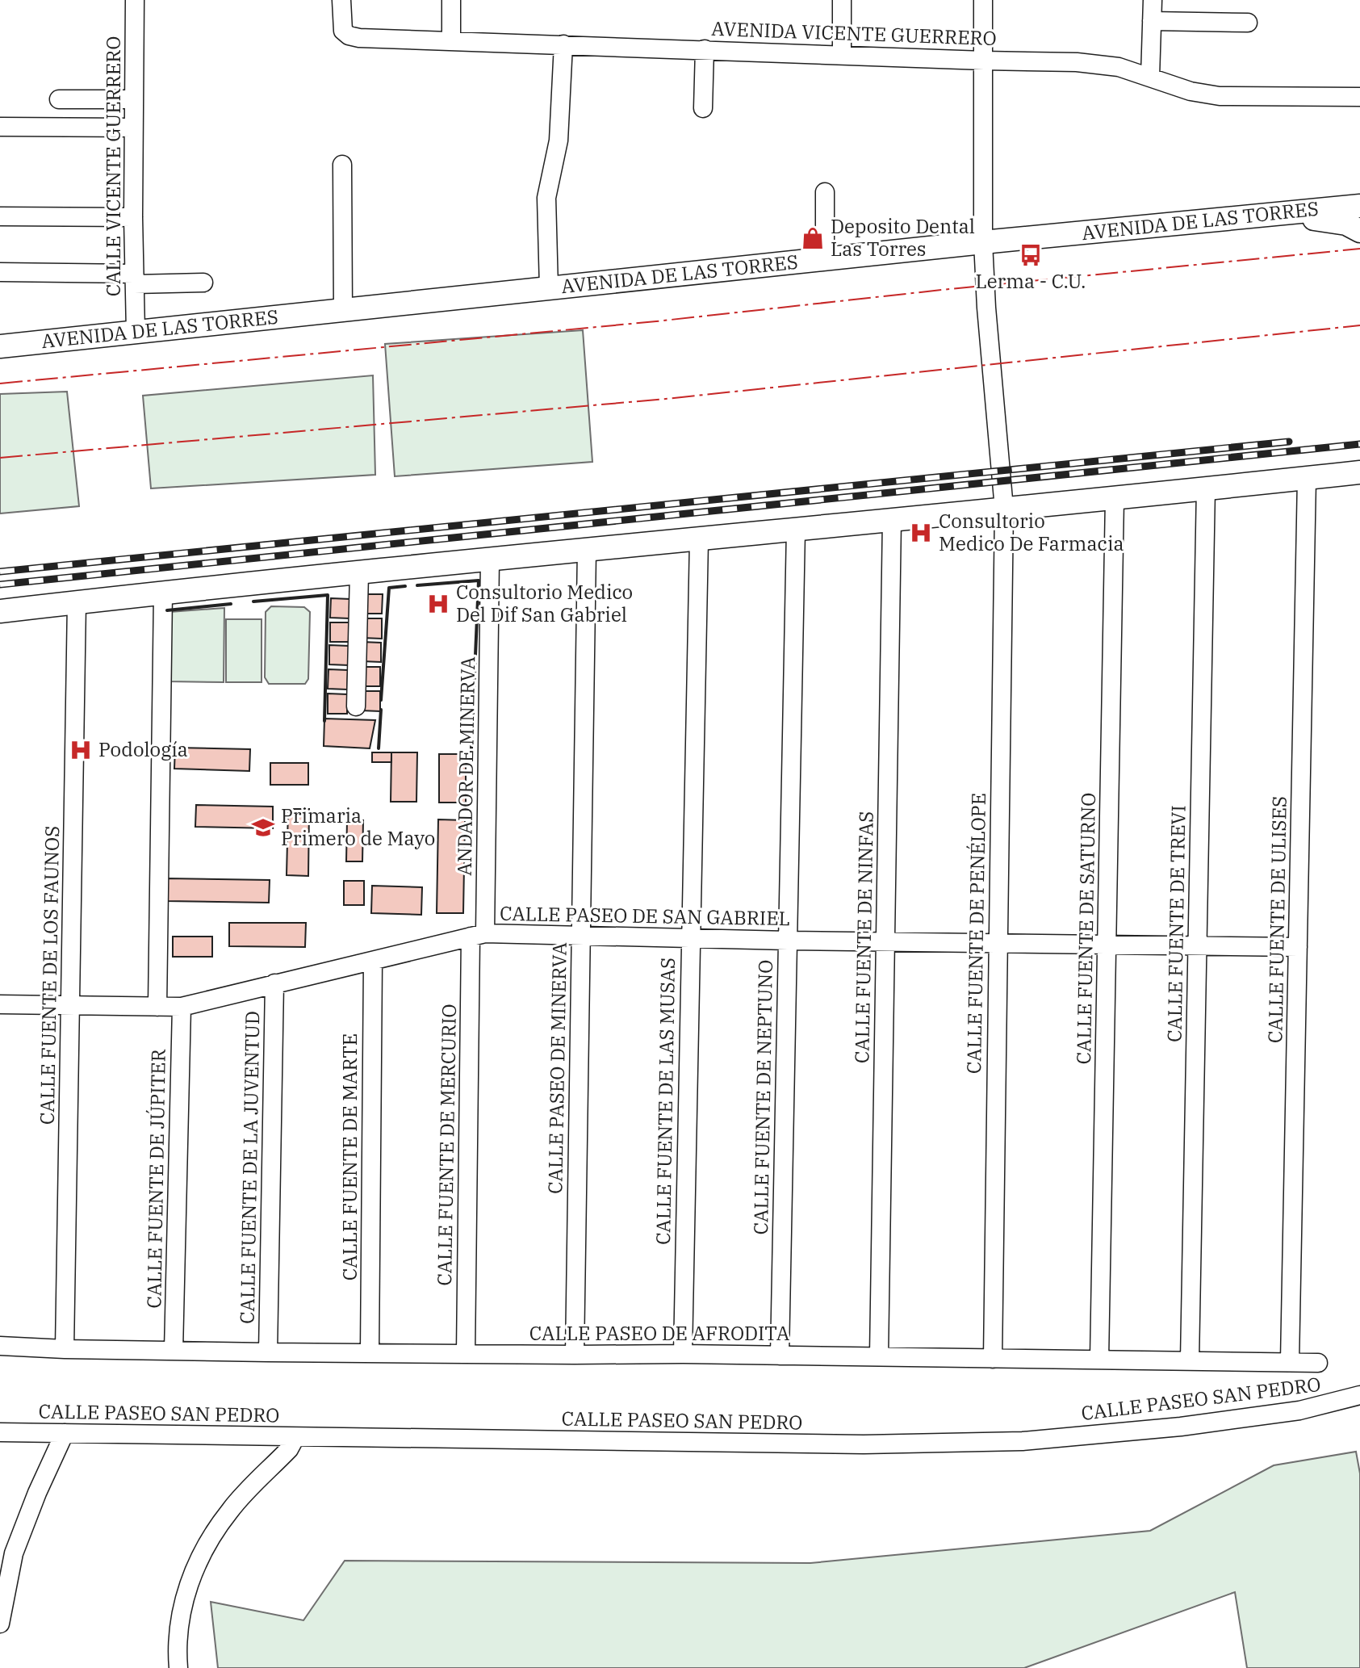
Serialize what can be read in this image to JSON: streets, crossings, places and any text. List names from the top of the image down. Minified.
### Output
{"streets":{"main road":["AVENIDA DE LAS TORRES"],"street":["AVENIDA VICENTE GUERRERO","CALLE VICENTE GUERRERO","ANDADOR DE MINERVA","CALLE PASEO DE SAN GABRIEL","CALLE FUENTE DE ULISES","CALLE FUENTE DE TREVI","CALLE FUENTE DE SATURNO","CALLE FUENTE DE PENÉLOPE","CALLE FUENTE DE NINFAS","CALLE FUENTE DE LOS FAUNOS","CALLE PASEO DE MINERVA","CALLE FUENTE DE NEPTUNO","CALLE FUENTE DE LAS MUSAS","CALLE FUENTE DE MERCURIO","CALLE FUENTE DE MARTE","CALLE FUENTE DE LA JUVENTUD","CALLE FUENTE DE JÚPITER","CALLE PASEO DE AFRODITA","CALLE PASEO SAN PEDRO"]},"crossings":[["AVENIDA VICENTE GUERRERO","CALLE FUENTE DE PENÉLOPE"],["CALLE VICENTE GUERRERO","AVENIDA DE LAS TORRES"],["AVENIDA DE LAS TORRES","CALLE FUENTE DE PENÉLOPE"],["ANDADOR DE MINERVA","CALLE PASEO DE SAN GABRIEL"],["ANDADOR DE MINERVA","CALLE FUENTE DE MERCURIO"],["CALLE PASEO DE SAN GABRIEL","CALLE FUENTE DE ULISES"],["CALLE PASEO DE SAN GABRIEL","CALLE FUENTE DE TREVI"],["CALLE PASEO DE SAN GABRIEL","CALLE FUENTE DE SATURNO"],["CALLE PASEO DE SAN GABRIEL","CALLE FUENTE DE PENÉLOPE"],["CALLE PASEO DE SAN GABRIEL","CALLE FUENTE DE NINFAS"],["CALLE PASEO DE SAN GABRIEL","CALLE FUENTE DE LOS FAUNOS"],["CALLE PASEO DE SAN GABRIEL","CALLE PASEO DE MINERVA"],["CALLE PASEO DE SAN GABRIEL","CALLE FUENTE DE NEPTUNO"],["CALLE PASEO DE SAN GABRIEL","CALLE FUENTE DE LAS MUSAS"],["CALLE PASEO DE SAN GABRIEL","CALLE FUENTE DE MERCURIO"],["CALLE PASEO DE SAN GABRIEL","CALLE FUENTE DE MARTE"],["CALLE PASEO DE SAN GABRIEL","CALLE FUENTE DE LA JUVENTUD"],["CALLE PASEO DE SAN GABRIEL","CALLE FUENTE DE JÚPITER"],["CALLE FUENTE DE ULISES","CALLE PASEO DE AFRODITA"],["CALLE FUENTE DE TREVI","CALLE PASEO DE AFRODITA"],["CALLE FUENTE DE SATURNO","CALLE PASEO DE AFRODITA"],["CALLE FUENTE DE PENÉLOPE","CALLE PASEO DE AFRODITA"],["CALLE FUENTE DE NINFAS","CALLE PASEO DE AFRODITA"],["CALLE FUENTE DE LOS FAUNOS","CALLE PASEO DE AFRODITA"],["CALLE PASEO DE MINERVA","CALLE PASEO DE AFRODITA"],["CALLE FUENTE DE NEPTUNO","CALLE PASEO DE AFRODITA"],["CALLE FUENTE DE LAS MUSAS","CALLE PASEO DE AFRODITA"],["CALLE FUENTE DE MERCURIO","CALLE PASEO DE AFRODITA"],["CALLE FUENTE DE MARTE","CALLE PASEO DE AFRODITA"],["CALLE FUENTE DE LA JUVENTUD","CALLE PASEO DE AFRODITA"],["CALLE FUENTE DE JÚPITER","CALLE PASEO DE AFRODITA"]],"places":{"shop":["Deposito Dental Las Torres"],"bus stop":["Lerma - C.U."],"hospital":["Consultorio Medico De Farmacia","Consultorio Medico Del Dif San Gabriel","Podología"],"school or university":["Primaria Primero de Mayo"]}}
